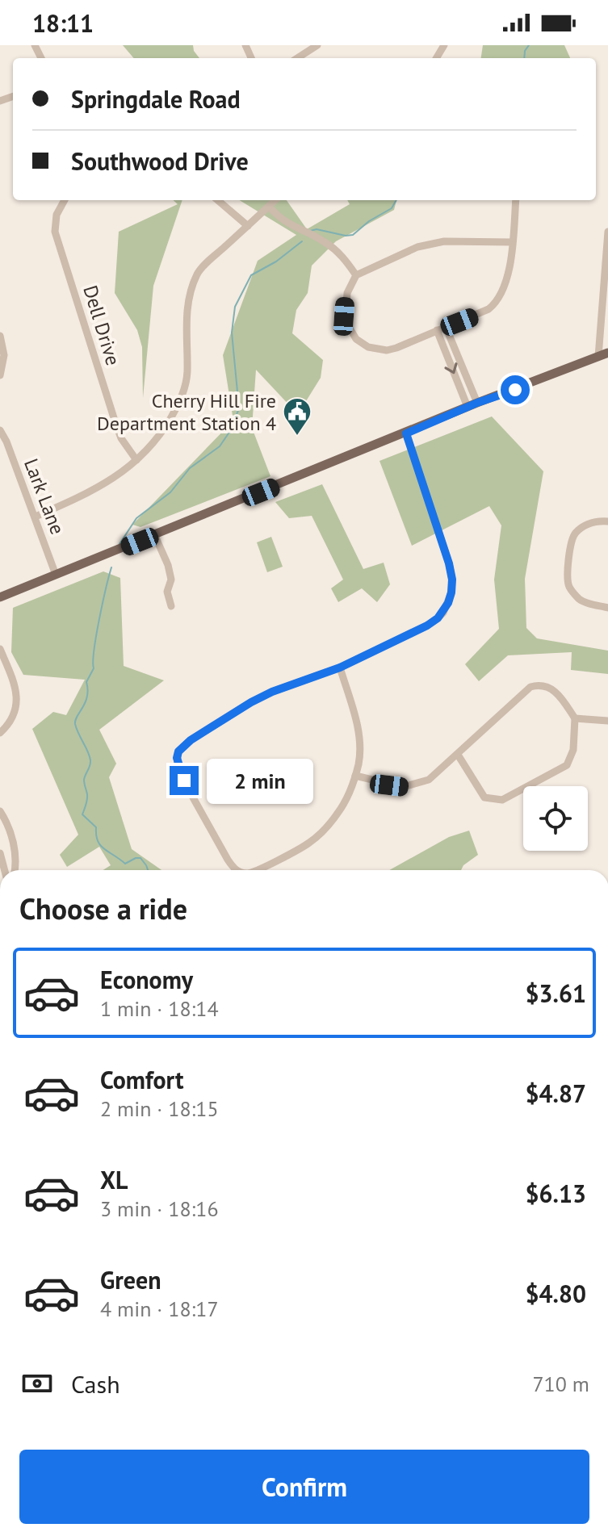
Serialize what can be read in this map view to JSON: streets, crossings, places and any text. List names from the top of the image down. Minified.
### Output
{"streets":{"street":["Dell Drive","Lark Lane"]},"places":{"public building":["Cherry Hill Fire Department Station 4"]},"page":{"status":"18:11","banner":["Springdale Road","Southwood Drive"],"bubble":"2 min","heading":"Choose a ride","list":[{"name":"Economy","note":"1 min · 18:14","value":"$3.61"},{"name":"Comfort","note":"2 min · 18:15","value":"$4.87"},{"name":"XL","note":"3 min · 18:16","value":"$6.13"},{"name":"Green","note":"4 min · 18:17","value":"$4.80"}],"pay":["Cash","710 m"],"buttons":"Confirm"}}
